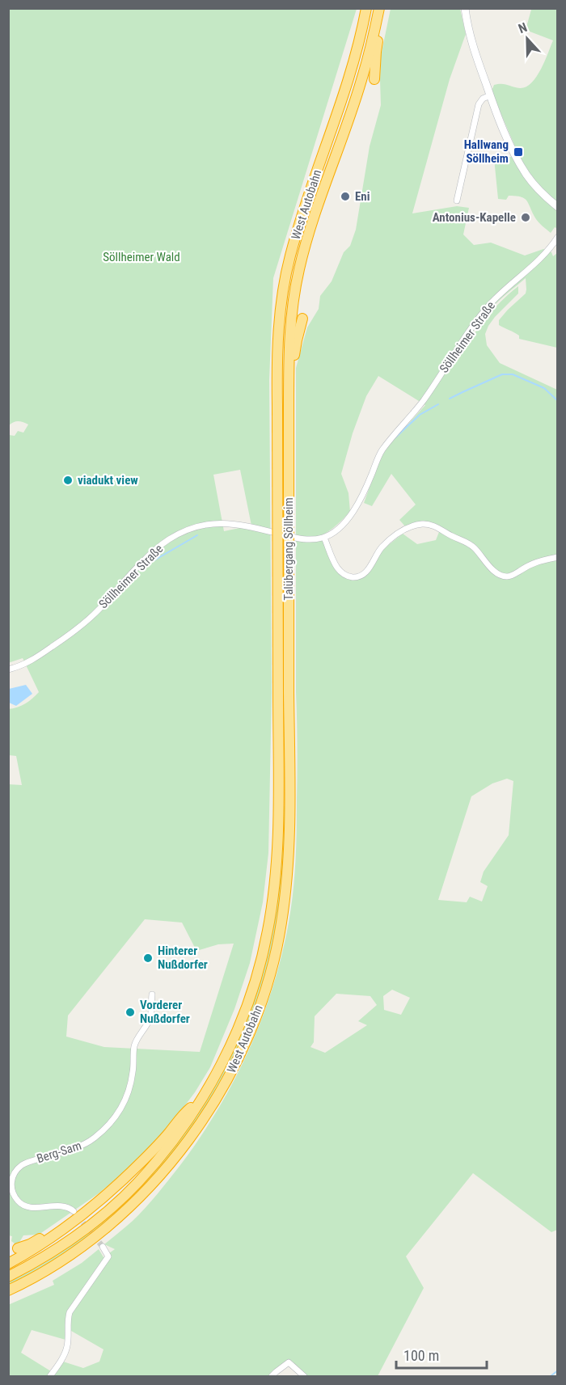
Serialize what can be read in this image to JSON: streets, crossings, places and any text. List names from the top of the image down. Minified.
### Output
{"streets":{"highway":["West Autobahn","Talübergang Söllheim"],"street":["Söllheimer Straße","Berg-Sam"]},"crossings":[["West Autobahn","Talübergang Söllheim"]],"parks":["Söllheimer Wald"],"places":{"transit":["Hallwang Söllheim"],"other":["Eni","Antonius-Kapelle","viadukt view","Hinterer Nußdorfer","Vorderer Nußdorfer"]},"scale_bar":"100 m","north":"top"}
